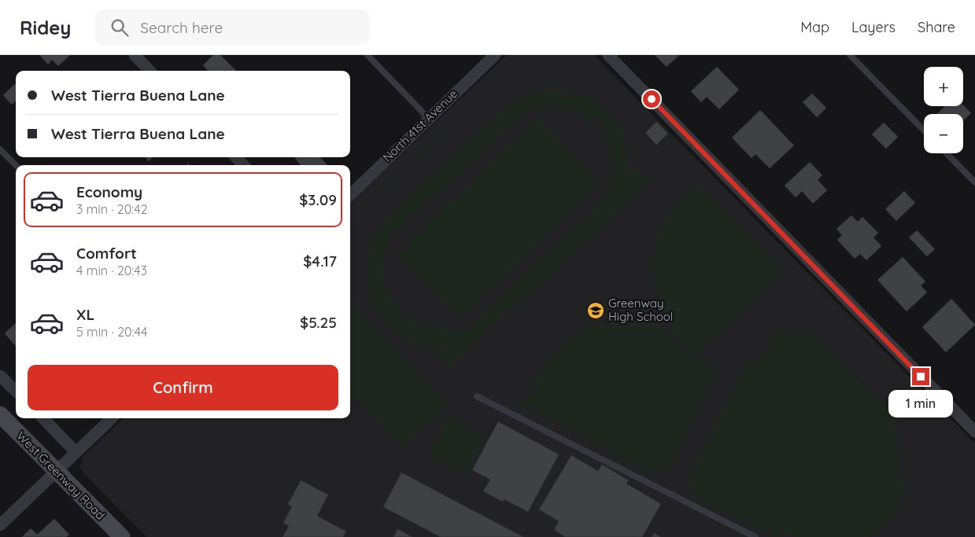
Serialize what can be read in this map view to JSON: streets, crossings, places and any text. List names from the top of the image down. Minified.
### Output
{"streets":{"main road":["West Greenway Road"],"street":["North 41st Avenue"]},"places":{"school or university":["Greenway High School"]},"page":{"header":"Ridey","search":"Search here","nav":["Map","Layers","Share"],"map_buttons":["+","−"],"banner":["West Tierra Buena Lane","West Tierra Buena Lane"],"list":[{"name":"Economy","note":"3 min · 20:42","value":"$3.09"},{"name":"Comfort","note":"4 min · 20:43","value":"$4.17"},{"name":"XL","note":"5 min · 20:44","value":"$5.25"}],"buttons":"Confirm","bubble":"1 min"}}
